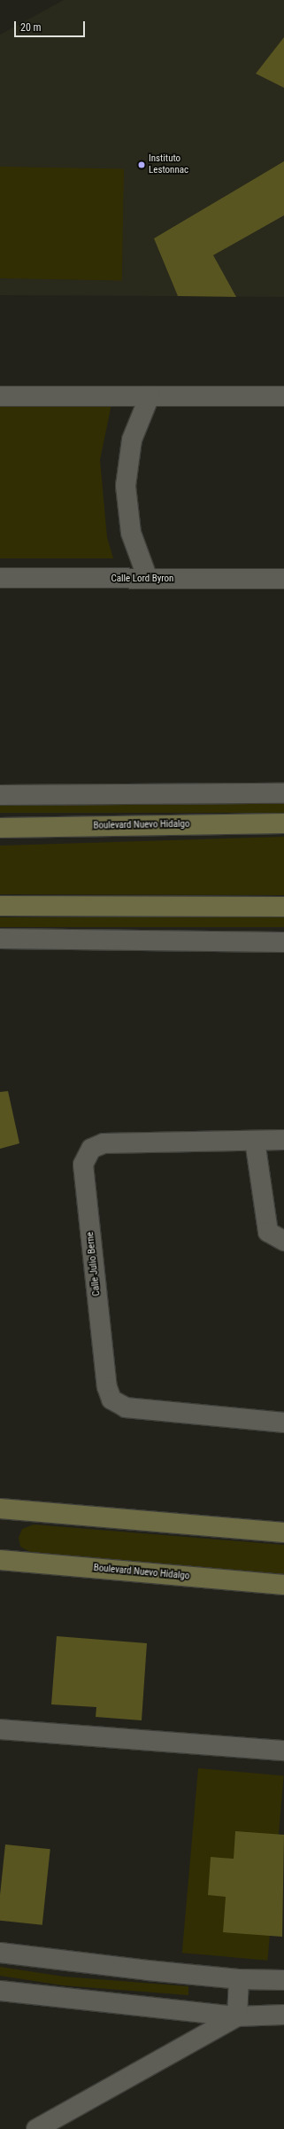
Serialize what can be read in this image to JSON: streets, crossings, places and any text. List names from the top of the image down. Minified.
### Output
{"streets":{"street":["Calle Lord Byron","Boulevard Nuevo Hidalgo","Calle Julio Berne"]},"places":["Instituto Lestonnac"],"scale_bar":"20 m"}
